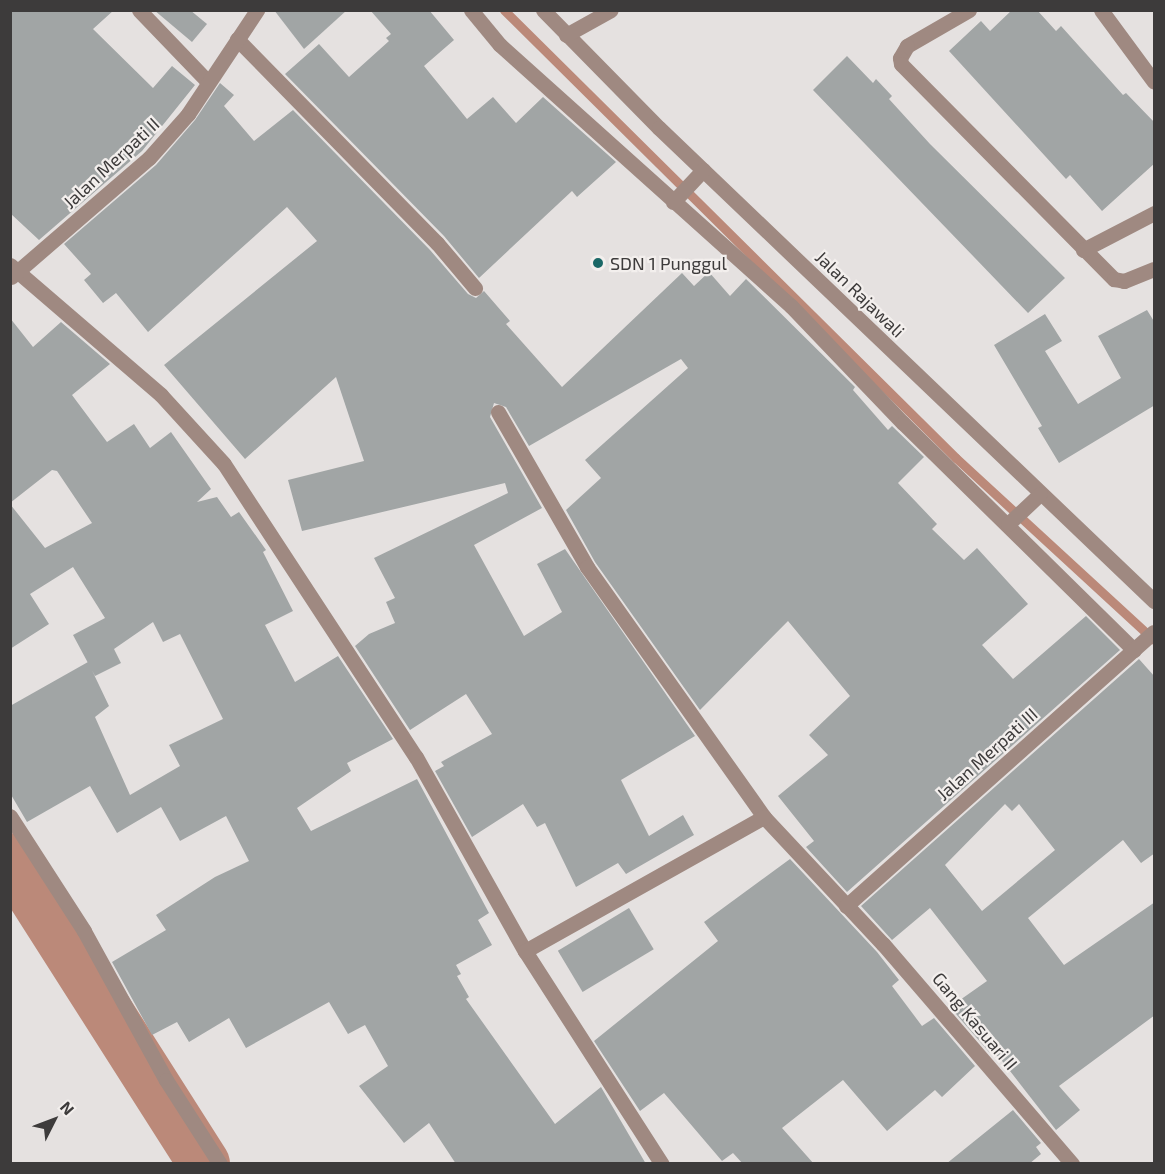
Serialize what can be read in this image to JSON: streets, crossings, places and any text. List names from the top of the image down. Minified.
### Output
{"streets":{"street":["Jalan Merpati II","Jalan Rajawali","Jalan Merpati III","Gang Kasuari II"]},"crossings":[["Jalan Merpati III","Gang Kasuari II"]],"places":["SDN 1 Punggul"],"north":"top right"}
